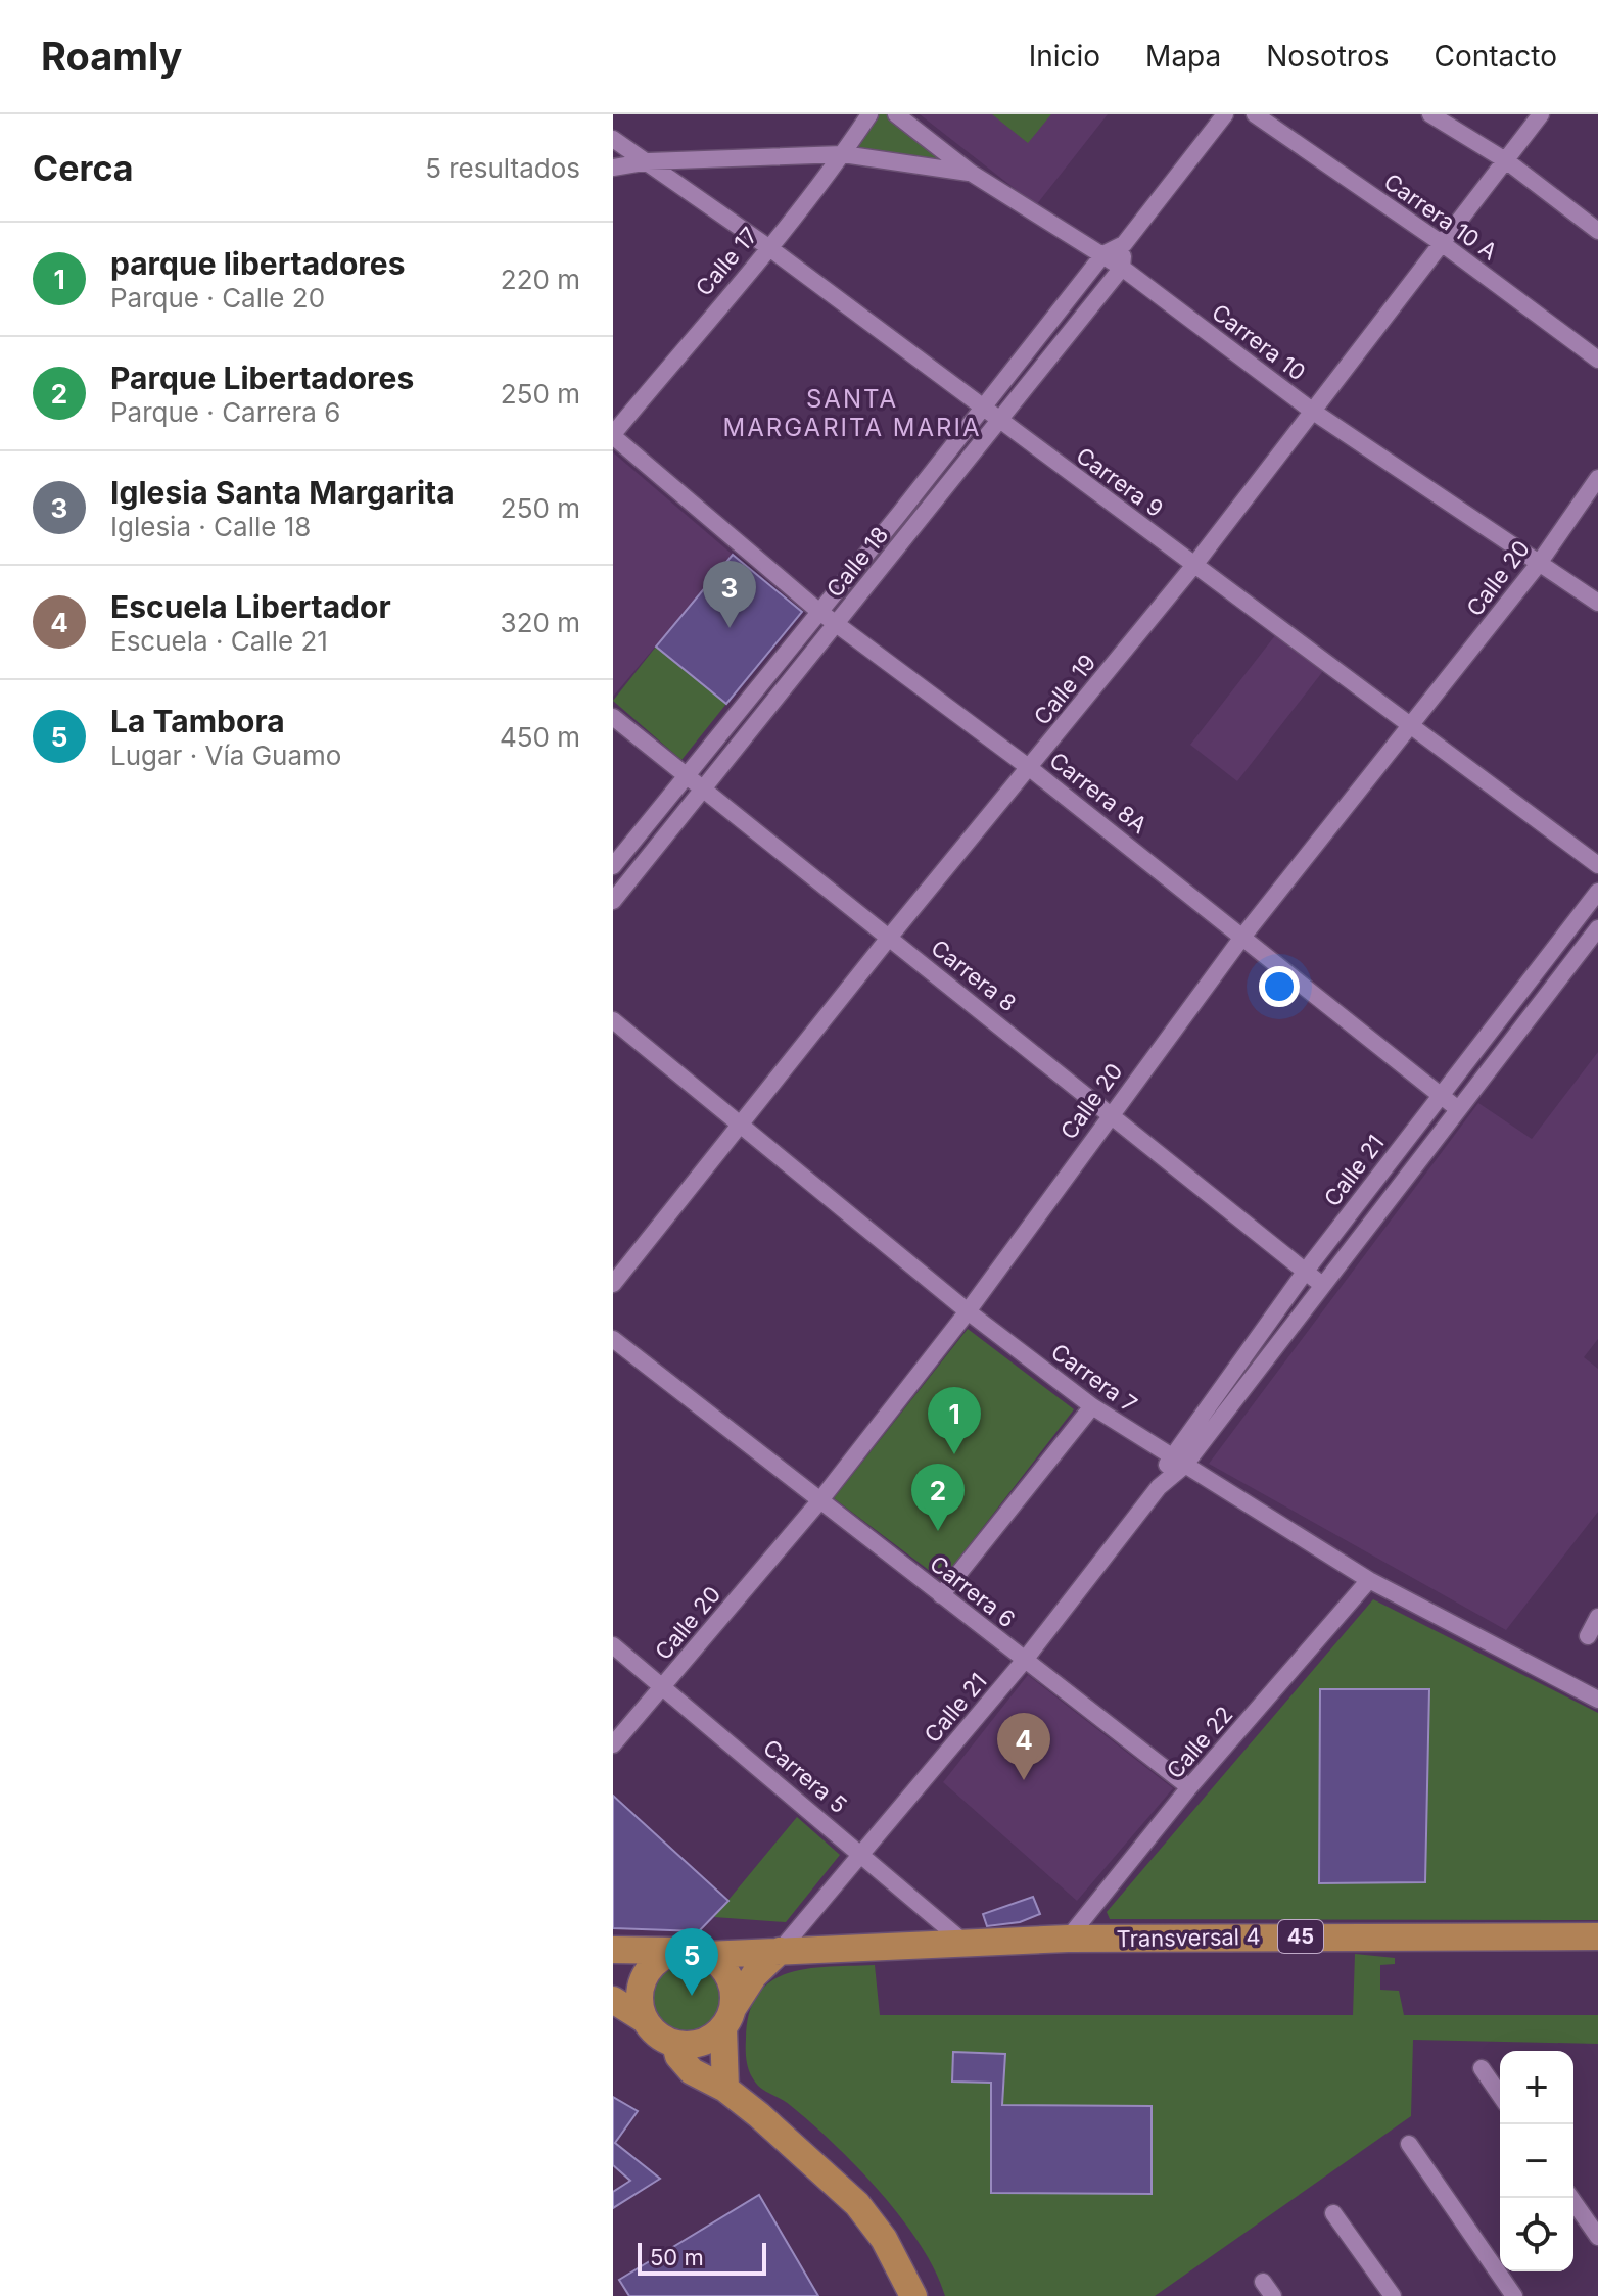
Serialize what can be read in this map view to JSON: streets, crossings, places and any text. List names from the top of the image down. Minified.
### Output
{"streets":{"main road":["45","Transversal 4"],"street":["Carrera 10 A","Calle 17","Carrera 10","Carrera 9","Calle 18","Calle 20","Calle 19","Carrera 8A","Carrera 8","Calle 21","Carrera 7","Carrera 6","Calle 22","Carrera 5"]},"crossings":[["Carrera 10 A","Calle 19"],["Calle 17","Carrera 9"],["Calle 17","Carrera 8A"],["Carrera 10","Calle 18"],["Carrera 10","Calle 20"],["Carrera 10","Calle 19"],["Carrera 9","Calle 18"],["Carrera 9","Calle 20"],["Carrera 9","Calle 19"],["Calle 18","Carrera 8A"],["Calle 18","Carrera 8"],["Calle 20","Carrera 8A"],["Calle 20","Carrera 8"],["Calle 20","Carrera 7"],["Calle 20","Carrera 6"],["Calle 20","Carrera 5"],["Calle 19","Carrera 8A"],["Calle 19","Carrera 8"],["Calle 19","Carrera 7"],["Carrera 8A","Calle 21"],["Carrera 8","Calle 21"],["Calle 21","Carrera 7"],["Calle 21","Carrera 6"],["Calle 21","Carrera 5"],["Calle 21","45"],["Calle 21","Transversal 4"],["Carrera 7","Calle 22"],["Carrera 6","Calle 22"],["Calle 22","Transversal 4"],["Carrera 5","Transversal 4"],["45","Transversal 4"]],"districts":["SANTA MARGARITA MARIA"],"scale_bar":"50 m","page":{"header":"Roamly","nav":["Inicio","Mapa","Nosotros","Contacto"],"heading":["Cerca","5 resultados"],"list":[{"mark":"1","name":"parque libertadores","note":"Parque · Calle 20","value":"220 m"},{"mark":"2","name":"Parque Libertadores","note":"Parque · Carrera 6","value":"250 m"},{"mark":"3","name":"Iglesia Santa Margarita","note":"Iglesia · Calle 18","value":"250 m"},{"mark":"4","name":"Escuela Libertador","note":"Escuela · Calle 21","value":"320 m"},{"mark":"5","name":"La Tambora","note":"Lugar · Vía Guamo","value":"450 m"}],"pins":["3","1","2","4","5"],"map_buttons":["+","−"],"scale":"50 m"}}
